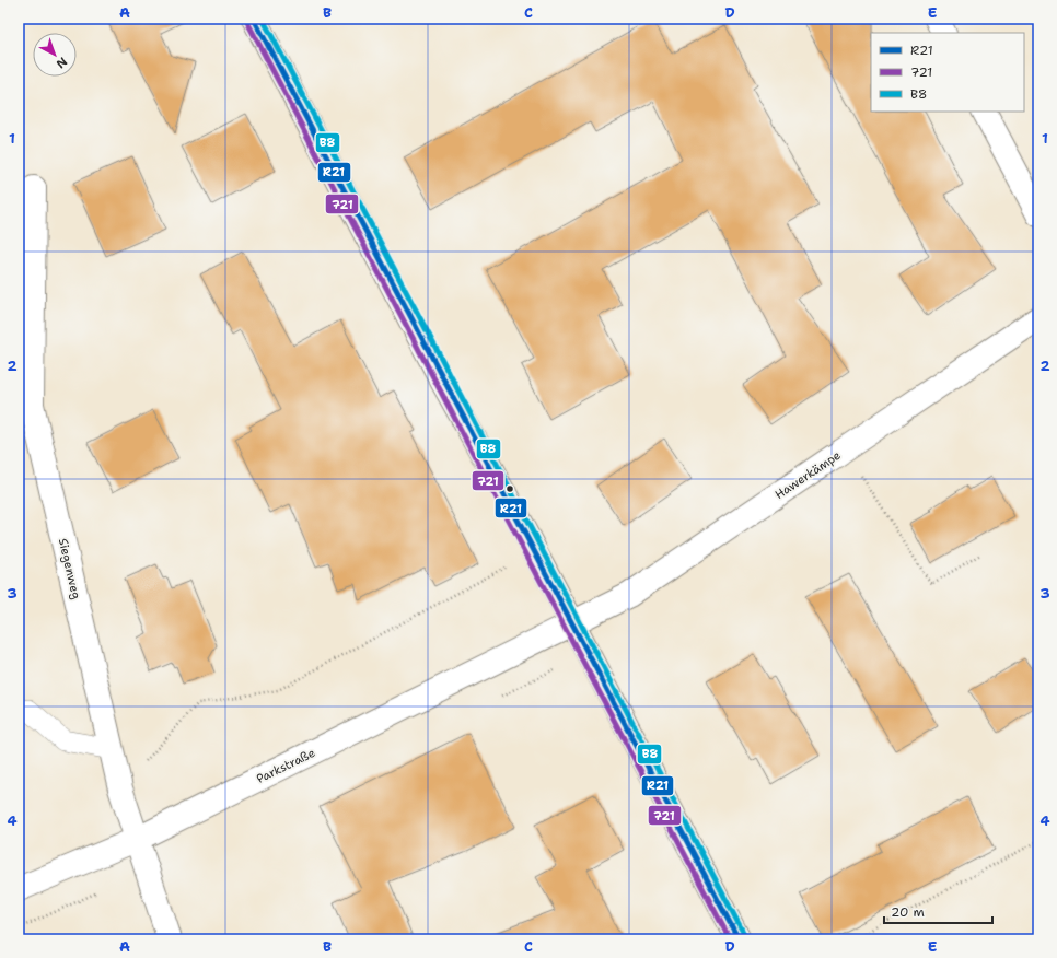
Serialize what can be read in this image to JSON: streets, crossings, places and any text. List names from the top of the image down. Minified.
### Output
{"streets":{"street":["Hawerkämpe","Siegenweg","Parkstraße"]},"crossings":[["Hawerkämpe","Parkstraße"],["Siegenweg","Parkstraße"]],"lines":["transit line R21","transit line B8","transit line 721"],"legend":["R21","721","B8"],"scale_bar":"20 m","north":"bottom right","grid":{"columns":["A","B","C","D","E"],"rows":["1","2","3","4"]}}
